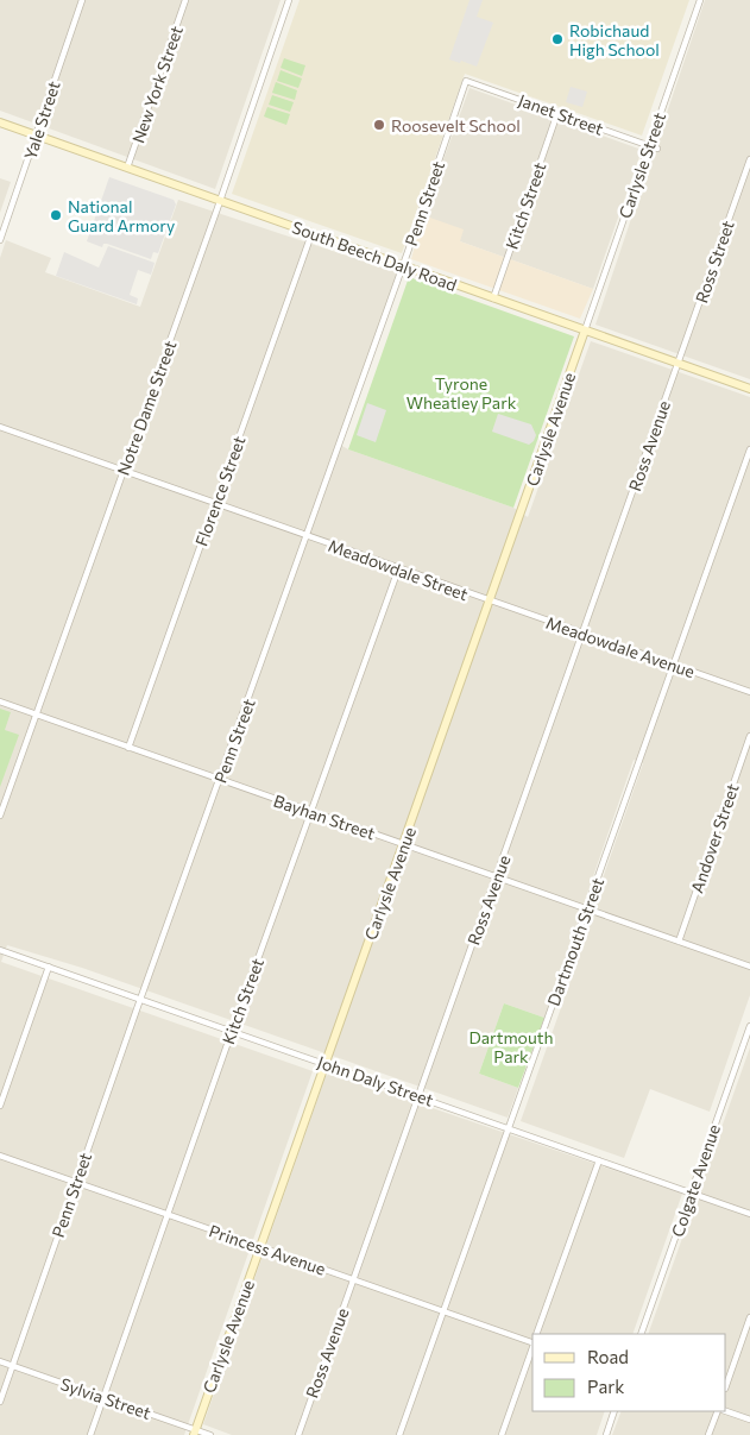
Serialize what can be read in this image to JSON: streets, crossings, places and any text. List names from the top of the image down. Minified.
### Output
{"streets":{"street":["New York Street","Janet Street","Yale Street","Carlysle Street","Penn Street","Kitch Street","South Beech Daly Road","Ross Street","Notre Dame Street","Carlysle Avenue","Ross Avenue","Florence Street","Meadowdale Street","Meadowdale Avenue","Bayhan Street","Andover Street","Dartmouth Street","John Daly Street","Colgate Avenue","Princess Avenue","Sylvia Street"]},"crossings":[["New York Street","South Beech Daly Road"],["Janet Street","Carlysle Street"],["Janet Street","Penn Street"],["Janet Street","Kitch Street"],["Yale Street","South Beech Daly Road"],["Carlysle Street","South Beech Daly Road"],["Carlysle Street","Carlysle Avenue"],["Penn Street","South Beech Daly Road"],["Penn Street","Meadowdale Street"],["Penn Street","Bayhan Street"],["Penn Street","John Daly Street"],["Penn Street","Princess Avenue"],["Penn Street","Sylvia Street"],["Kitch Street","South Beech Daly Road"],["Kitch Street","Meadowdale Street"],["Kitch Street","Bayhan Street"],["Kitch Street","John Daly Street"],["Kitch Street","Princess Avenue"],["Kitch Street","Sylvia Street"],["South Beech Daly Road","Ross Street"],["South Beech Daly Road","Notre Dame Street"],["South Beech Daly Road","Carlysle Avenue"],["South Beech Daly Road","Ross Avenue"],["South Beech Daly Road","Florence Street"],["Ross Street","Ross Avenue"],["Notre Dame Street","Bayhan Street"],["Carlysle Avenue","Meadowdale Street"],["Carlysle Avenue","Meadowdale Avenue"],["Carlysle Avenue","Bayhan Street"],["Carlysle Avenue","John Daly Street"],["Carlysle Avenue","Princess Avenue"],["Carlysle Avenue","Sylvia Street"],["Ross Avenue","Meadowdale Avenue"],["Ross Avenue","Bayhan Street"],["Ross Avenue","John Daly Street"],["Ross Avenue","Princess Avenue"],["Florence Street","Bayhan Street"],["Meadowdale Street","Meadowdale Avenue"],["Meadowdale Avenue","Dartmouth Street"],["Bayhan Street","Andover Street"],["Bayhan Street","Dartmouth Street"],["Dartmouth Street","John Daly Street"],["Dartmouth Street","Princess Avenue"],["John Daly Street","Colgate Avenue"]],"parks":["Tyrone Wheatley Park","Dartmouth Park"],"places":["Robichaud High School","Roosevelt School","National Guard Armory"],"legend":["Road","Park"]}
